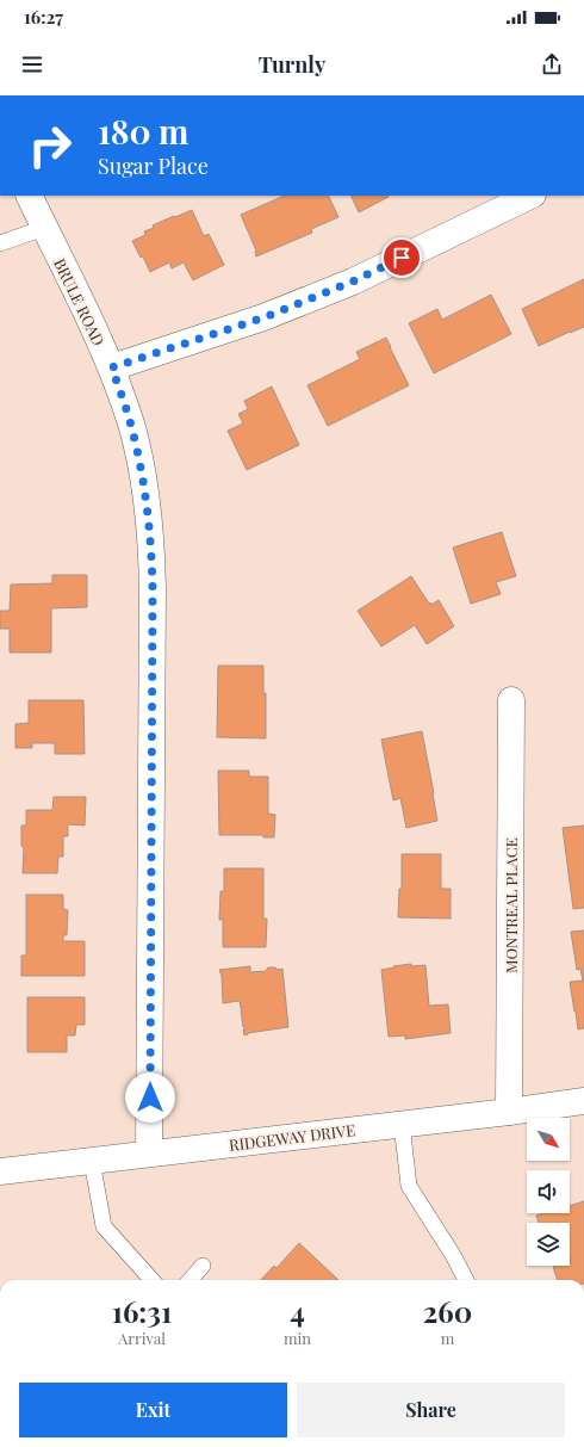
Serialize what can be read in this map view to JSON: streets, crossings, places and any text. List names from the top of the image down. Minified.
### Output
{"streets":{"street":["BRULE ROAD","MONTREAL PLACE","RIDGEWAY DRIVE"]},"crossings":[["BRULE ROAD","RIDGEWAY DRIVE"],["MONTREAL PLACE","RIDGEWAY DRIVE"]],"north":"bottom right","page":{"status":"16:27","header":"Turnly","turn":["180 m","Sugar Place"],"eta":["16:31","Arrival","4","min","260","m"],"buttons":["Exit","Share"]}}
